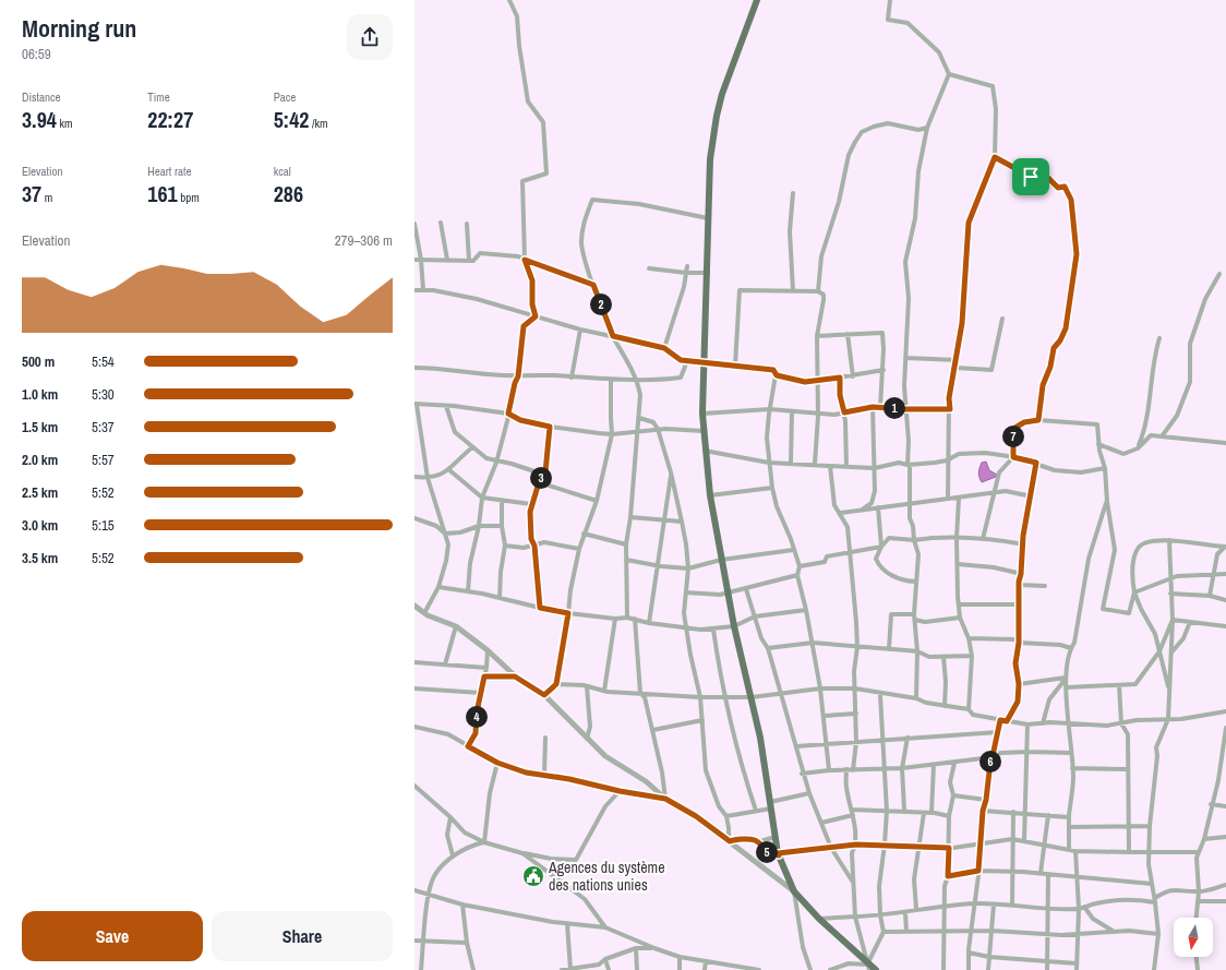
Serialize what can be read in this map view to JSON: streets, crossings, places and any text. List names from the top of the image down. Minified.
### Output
{"places":{"public building":["Agences du système des nations unies"]},"north":"bottom","page":{"heading":["Morning run","06:59"],"stats":[["Distance","3.94 km"],["Time","22:27"],["Pace","5:42 /km"],["Elevation","37 m"],["Heart rate","161 bpm"],["kcal","286"]],"chart":["Elevation","279–306 m"],"pins":["2","1","7","3","4","6","5"],"list":[{"name":"500 m","note":"5:54"},{"name":"1.0 km","note":"5:30"},{"name":"1.5 km","note":"5:37"},{"name":"2.0 km","note":"5:57"},{"name":"2.5 km","note":"5:52"},{"name":"3.0 km","note":"5:15"},{"name":"3.5 km","note":"5:52"}],"buttons":["Save","Share"]}}
